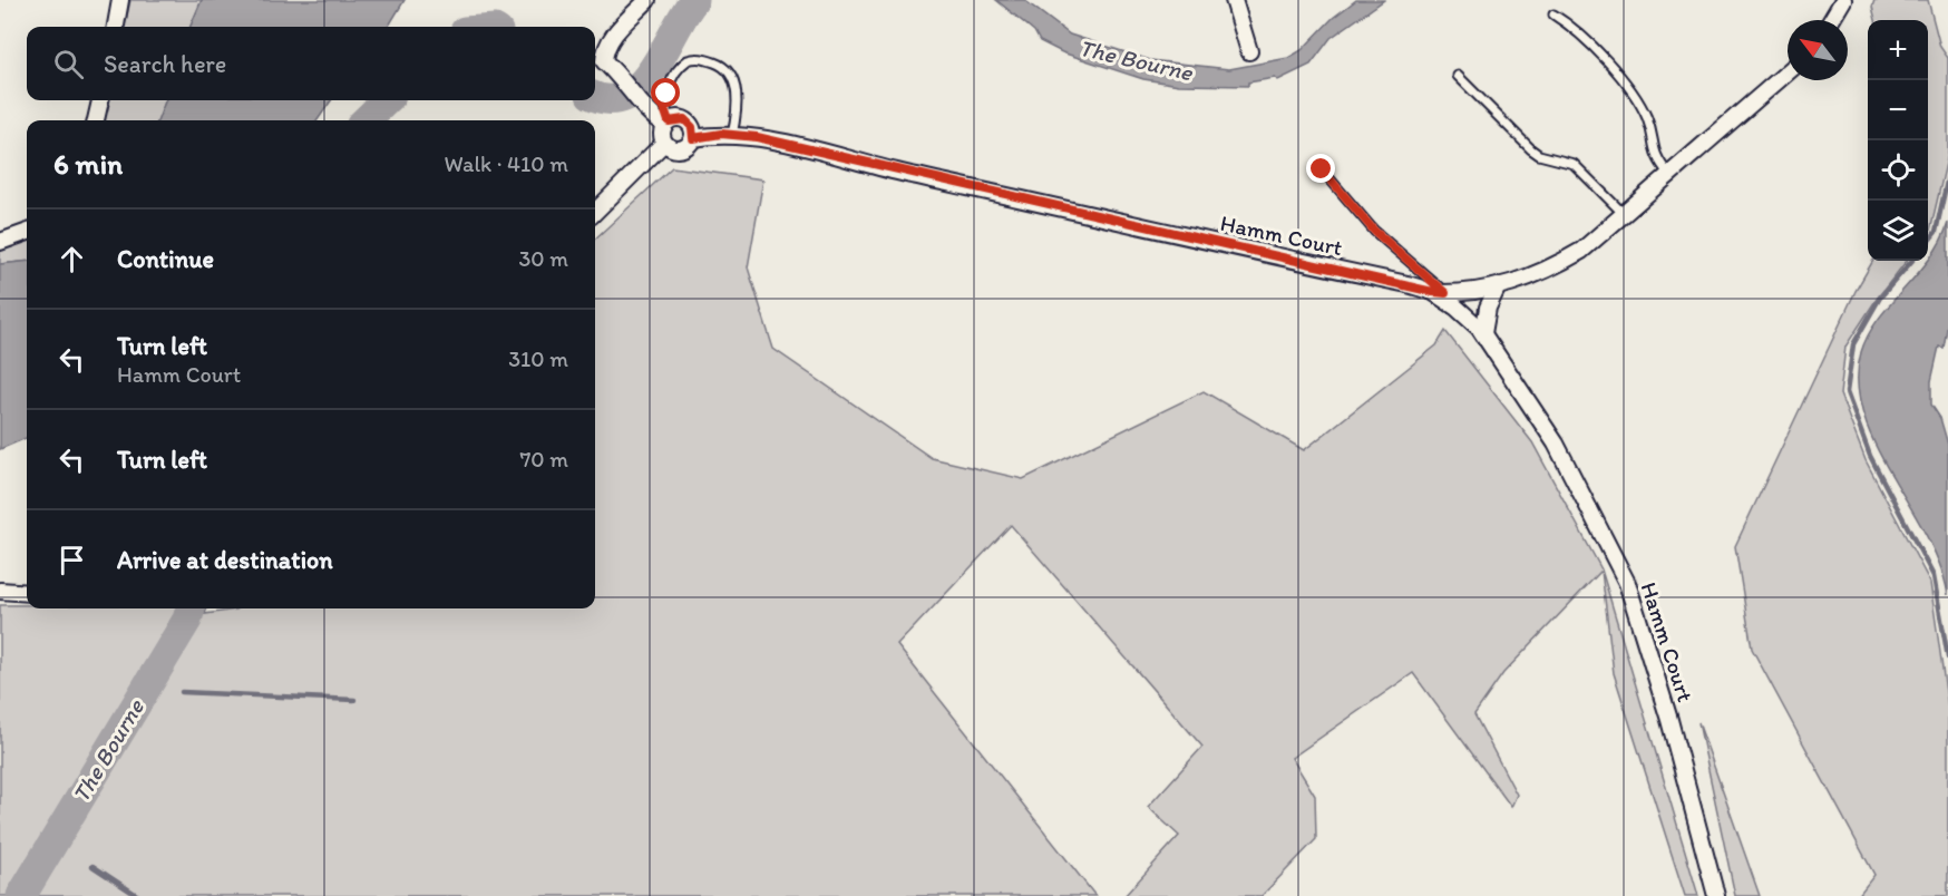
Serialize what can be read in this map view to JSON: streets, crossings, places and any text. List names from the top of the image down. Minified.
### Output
{"streets":{"street":["Hamm Court"]},"water":["The Bourne"],"north":"top left","page":{"map_buttons":["+","−"],"search":"Search here","heading":["6 min","Walk · 410 m"],"list":[["Continue","30 m"],["Turn left","Hamm Court","310 m"],["Turn left","70 m"],"Arrive at destination"]}}
